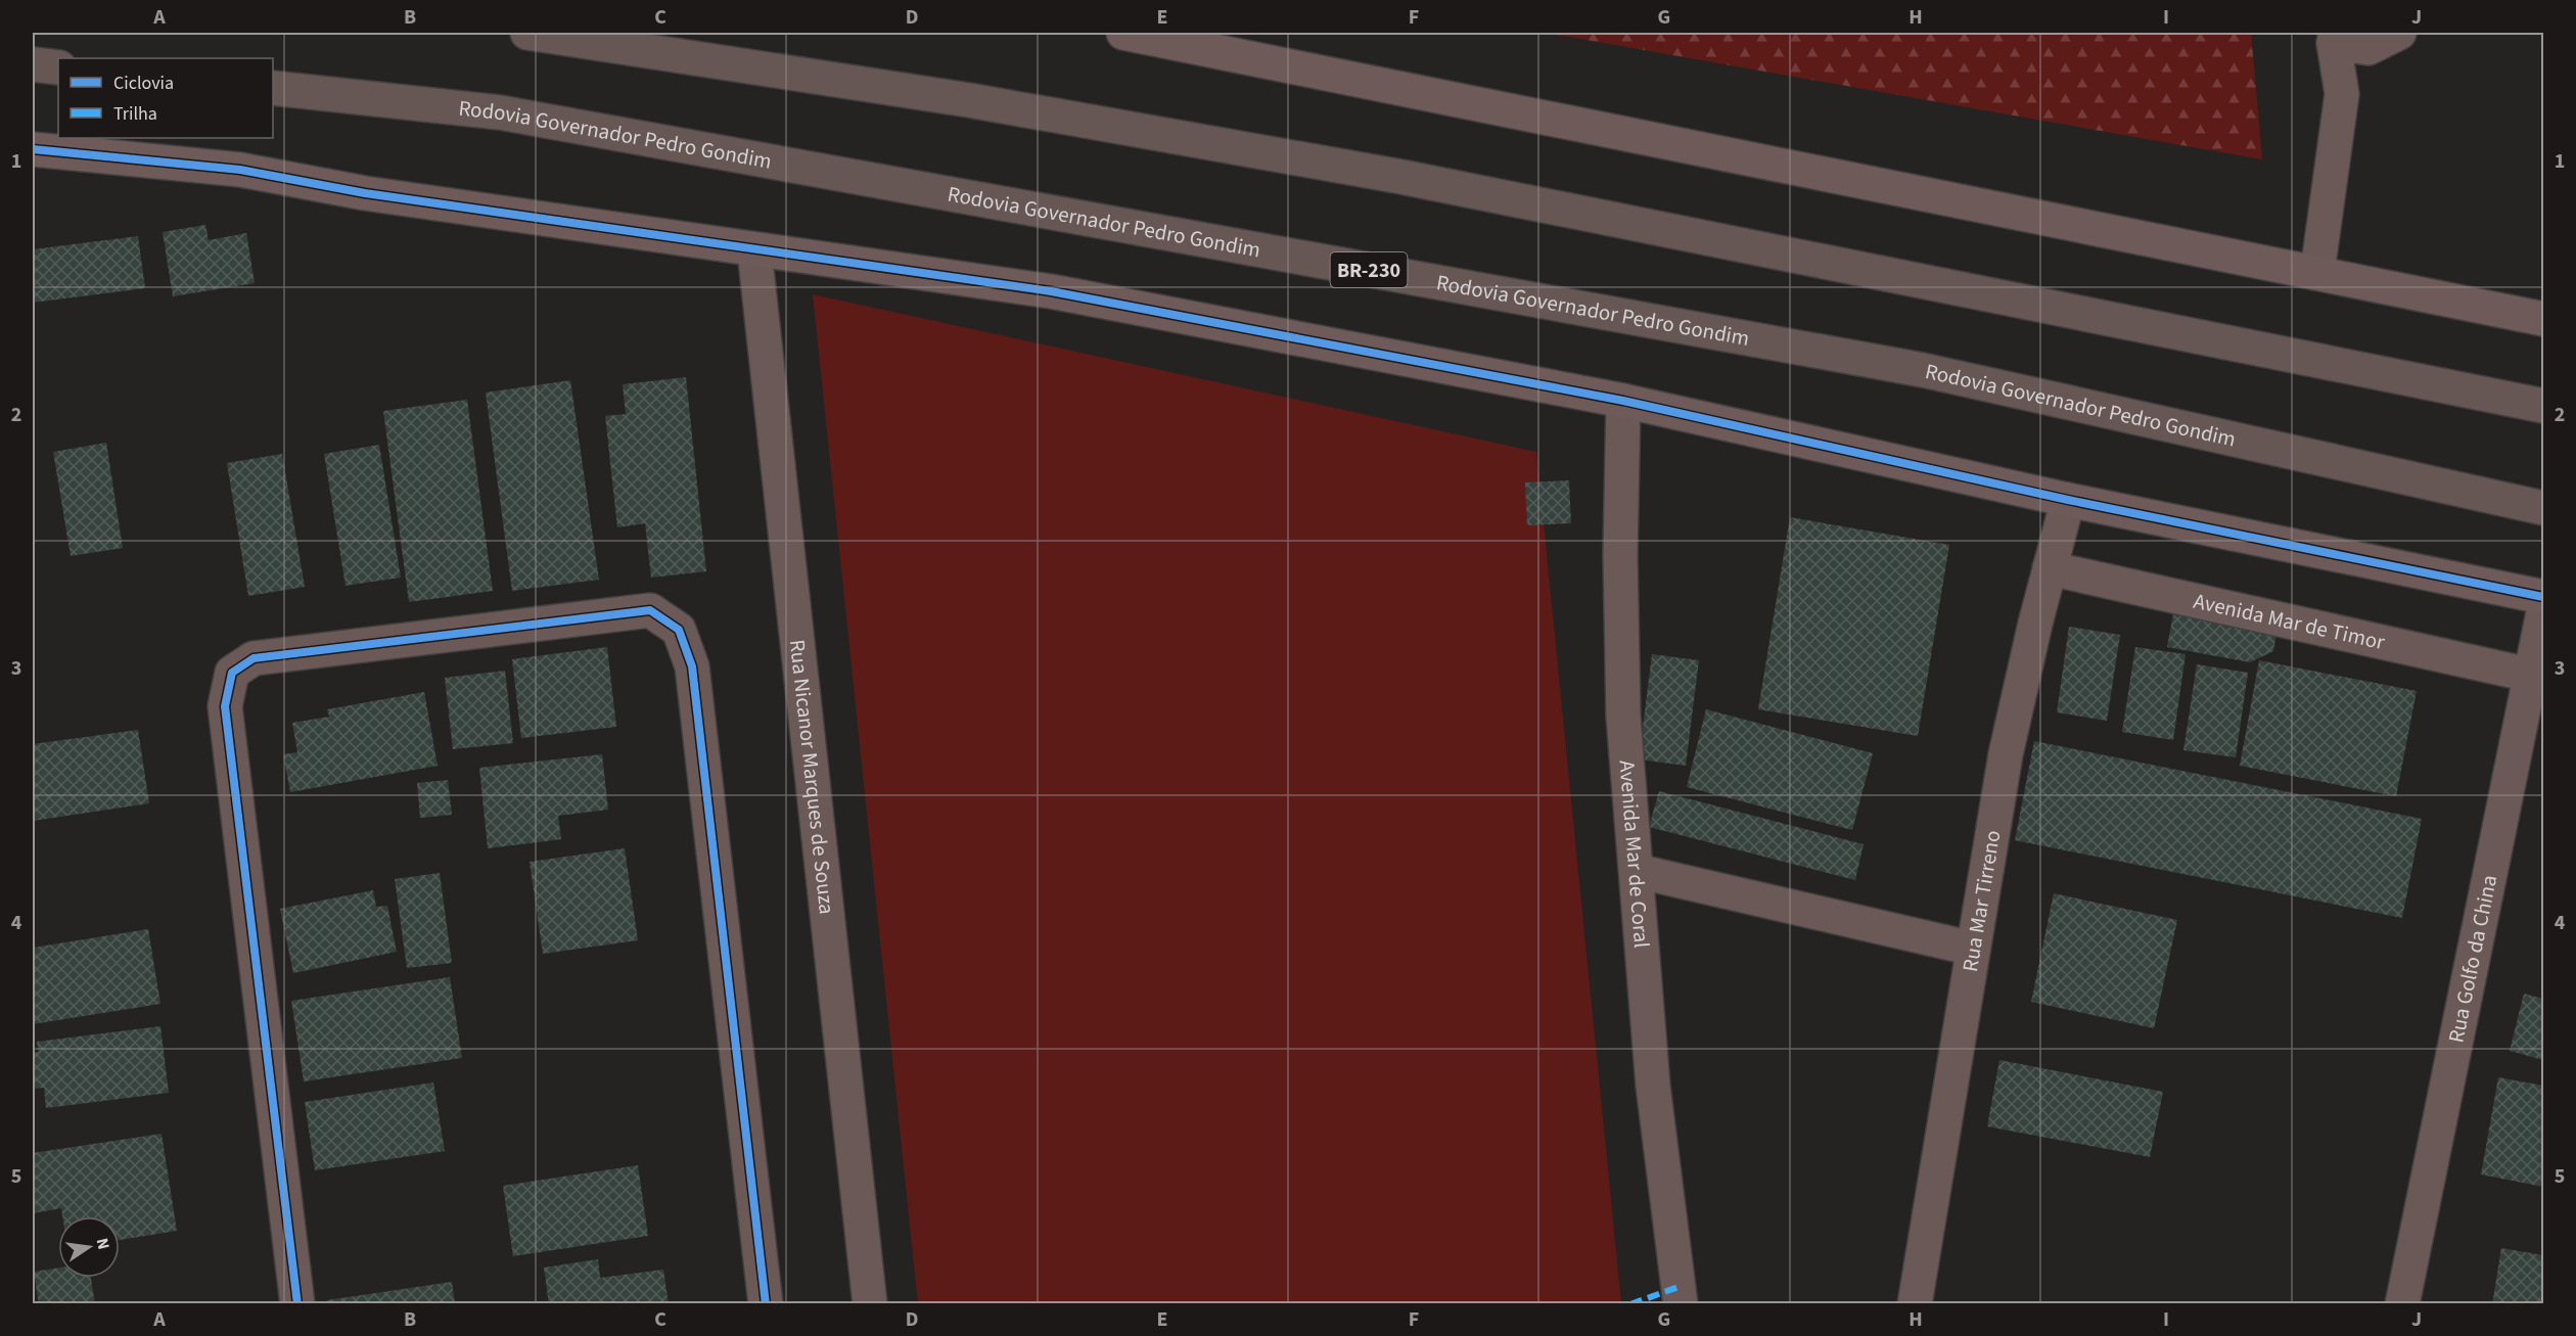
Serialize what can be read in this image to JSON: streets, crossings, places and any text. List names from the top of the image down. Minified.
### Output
{"streets":{"highway":["Rodovia Governador Pedro Gondim","BR-230"],"street":["Avenida Mar de Timor","Rua Nicanor Marques de Souza","Avenida Mar de Coral","Rua Mar Tirreno","Rua Golfo da China"]},"crossings":[["Avenida Mar de Timor","Rua Mar Tirreno"],["Avenida Mar de Timor","Rua Golfo da China"]],"legend":["Ciclovia","Trilha"],"north":"right","grid":{"columns":["A","B","C","D","E","F","G","H","I","J"],"rows":["1","2","3","4","5"]}}
